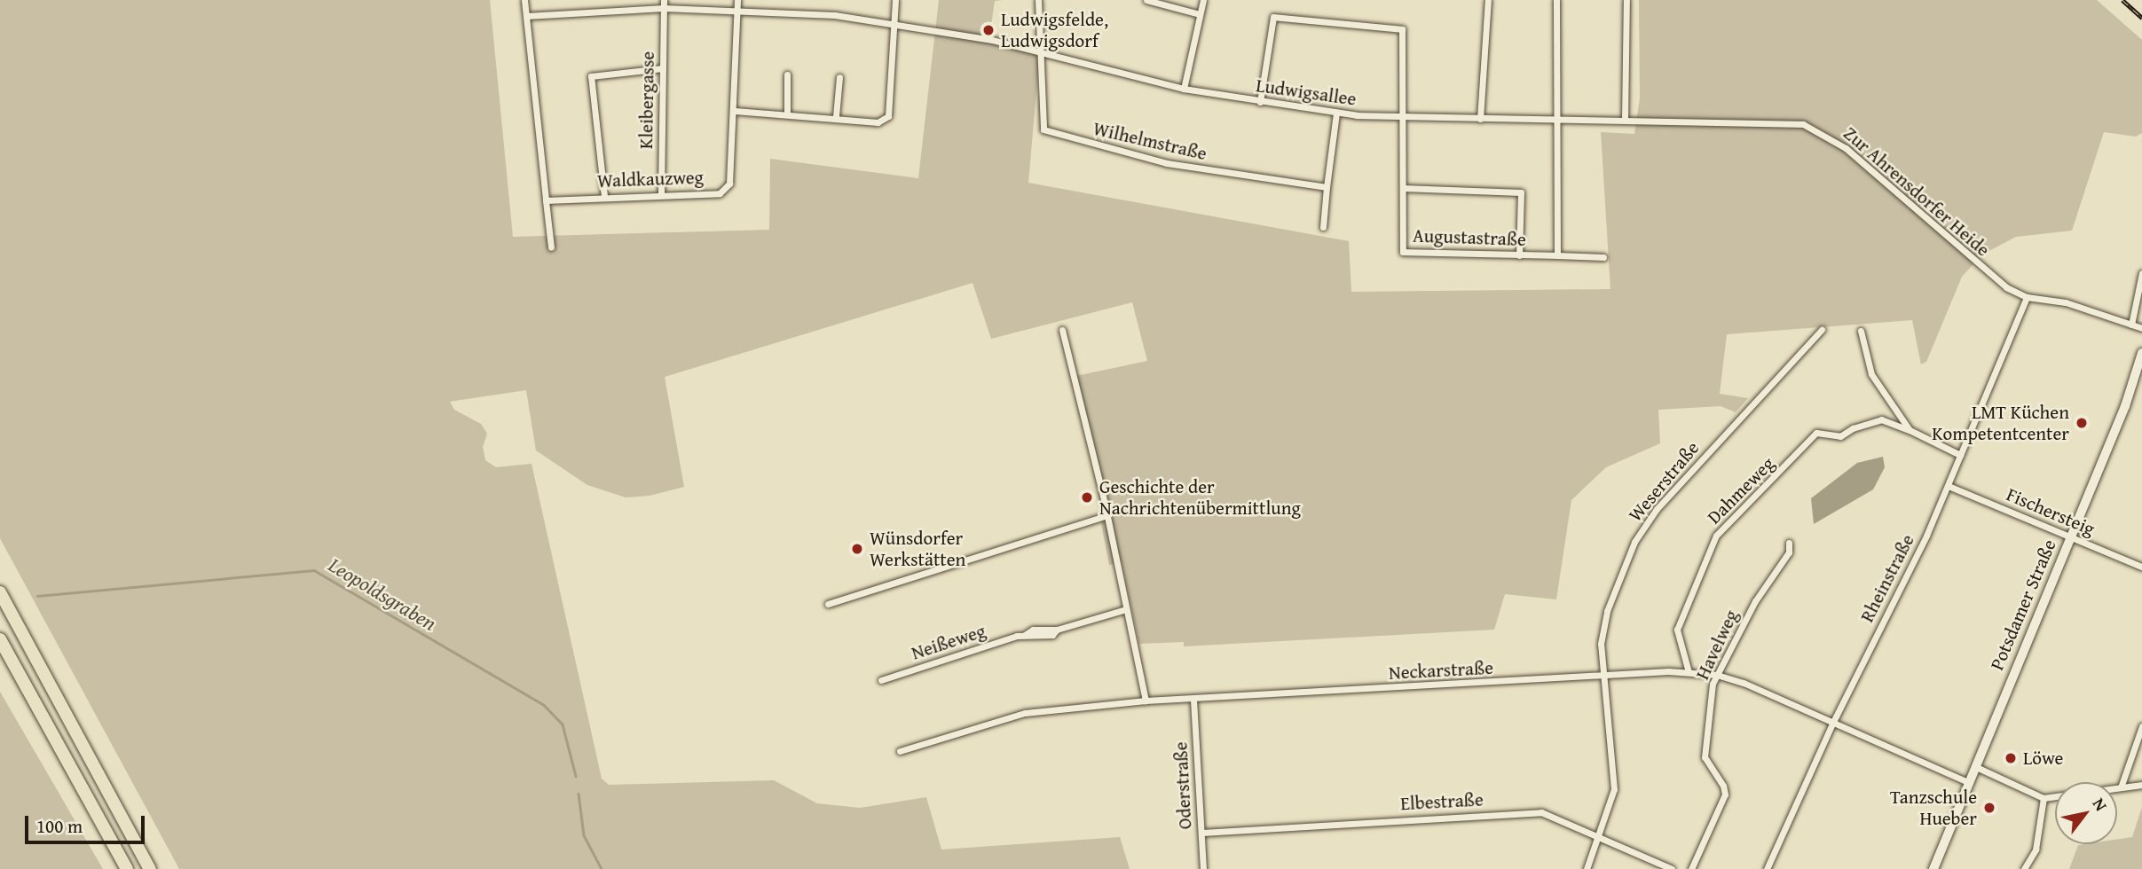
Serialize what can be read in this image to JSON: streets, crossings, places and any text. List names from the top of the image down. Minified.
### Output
{"streets":{"main road":["Potsdamer Straße"],"street":["Ludwigsallee","Kleibergasse","Wilhelmstraße","Waldkauzweg","Zur Ahrensdorfer Heide","Augustastraße","Weserstraße","Dahmeweg","Fischersteig","Rheinstraße","Neißeweg","Havelweg","Neckarstraße","Oderstraße","Elbestraße"]},"crossings":[["Ludwigsallee","Kleibergasse"],["Ludwigsallee","Wilhelmstraße"],["Ludwigsallee","Waldkauzweg"],["Ludwigsallee","Zur Ahrensdorfer Heide"],["Ludwigsallee","Augustastraße"],["Kleibergasse","Waldkauzweg"],["Zur Ahrensdorfer Heide","Rheinstraße"],["Weserstraße","Neckarstraße"],["Weserstraße","Elbestraße"],["Dahmeweg","Neckarstraße"],["Fischersteig","Rheinstraße"],["Fischersteig","Potsdamer Straße"],["Rheinstraße","Neckarstraße"],["Potsdamer Straße","Neckarstraße"],["Havelweg","Neckarstraße"],["Neckarstraße","Oderstraße"],["Oderstraße","Elbestraße"]],"water":["Leopoldsgraben"],"places":["Ludwigsfelde, Ludwigsdorf","LMT Küchen Kompetentcenter","Geschichte der Nachrichtenübermittlung","Wünsdorfer Werkstätten","Löwe","Tanzschule Hueber"],"scale_bar":"100 m","north":"top right"}
